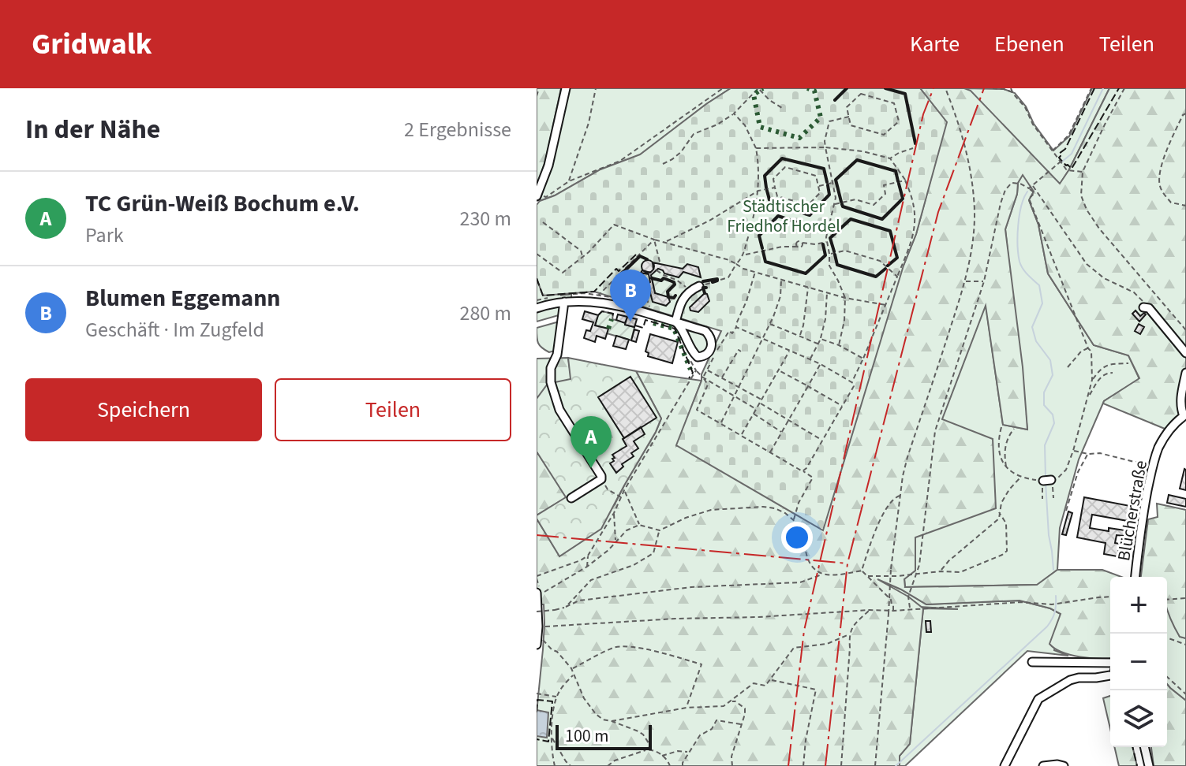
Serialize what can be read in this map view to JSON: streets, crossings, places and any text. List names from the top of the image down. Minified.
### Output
{"streets":{"street":["Blücherstraße"]},"parks":["Städtischer Friedhof Hordel"],"scale_bar":"100 m","page":{"header":"Gridwalk","nav":["Karte","Ebenen","Teilen"],"heading":["In der Nähe","2 Ergebnisse"],"list":[{"mark":"A","name":"TC Grün-Weiß Bochum e.V.","note":"Park","value":"230 m"},{"mark":"B","name":"Blumen Eggemann","note":"Geschäft · Im Zugfeld","value":"280 m"}],"pins":["B","A"],"buttons":["Speichern","Teilen"],"map_buttons":["+","−"],"scale":"100 m"}}
